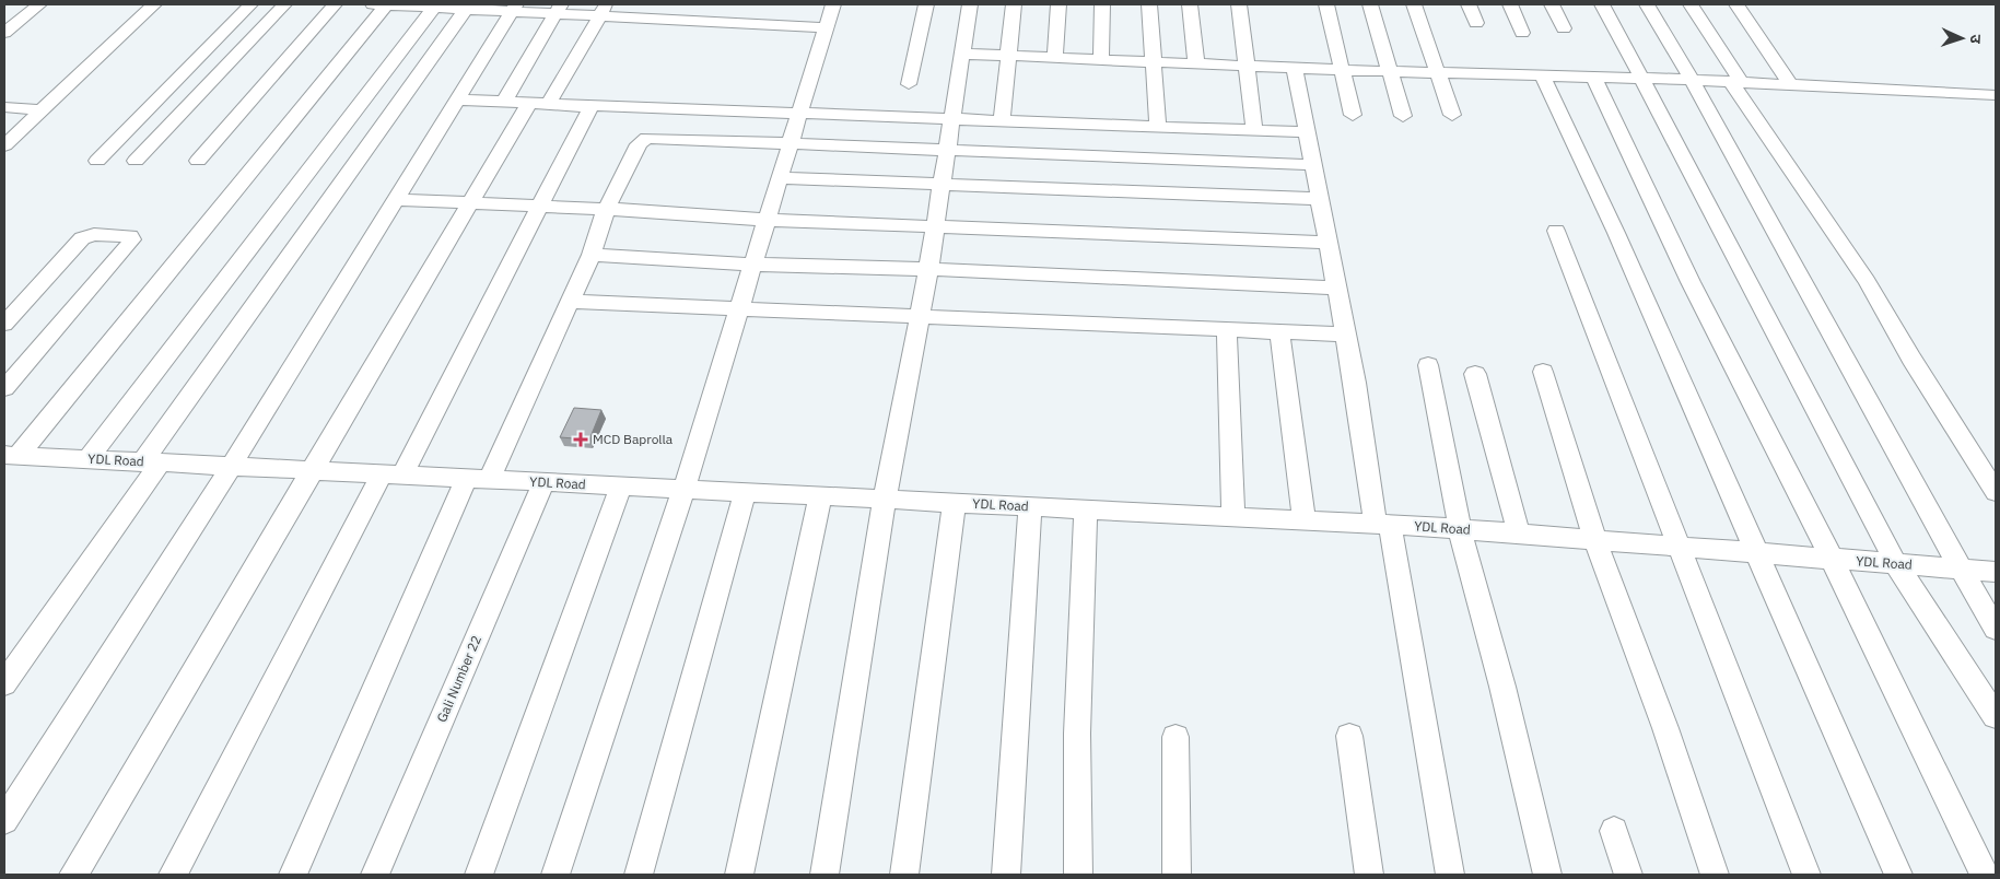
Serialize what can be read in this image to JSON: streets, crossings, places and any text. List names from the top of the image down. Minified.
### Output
{"streets":{"street":["YDL Road","Gali Number 22"]},"crossings":[["YDL Road","Gali Number 22"]],"places":{"health":["MCD Baprolla"]},"north":"right"}
